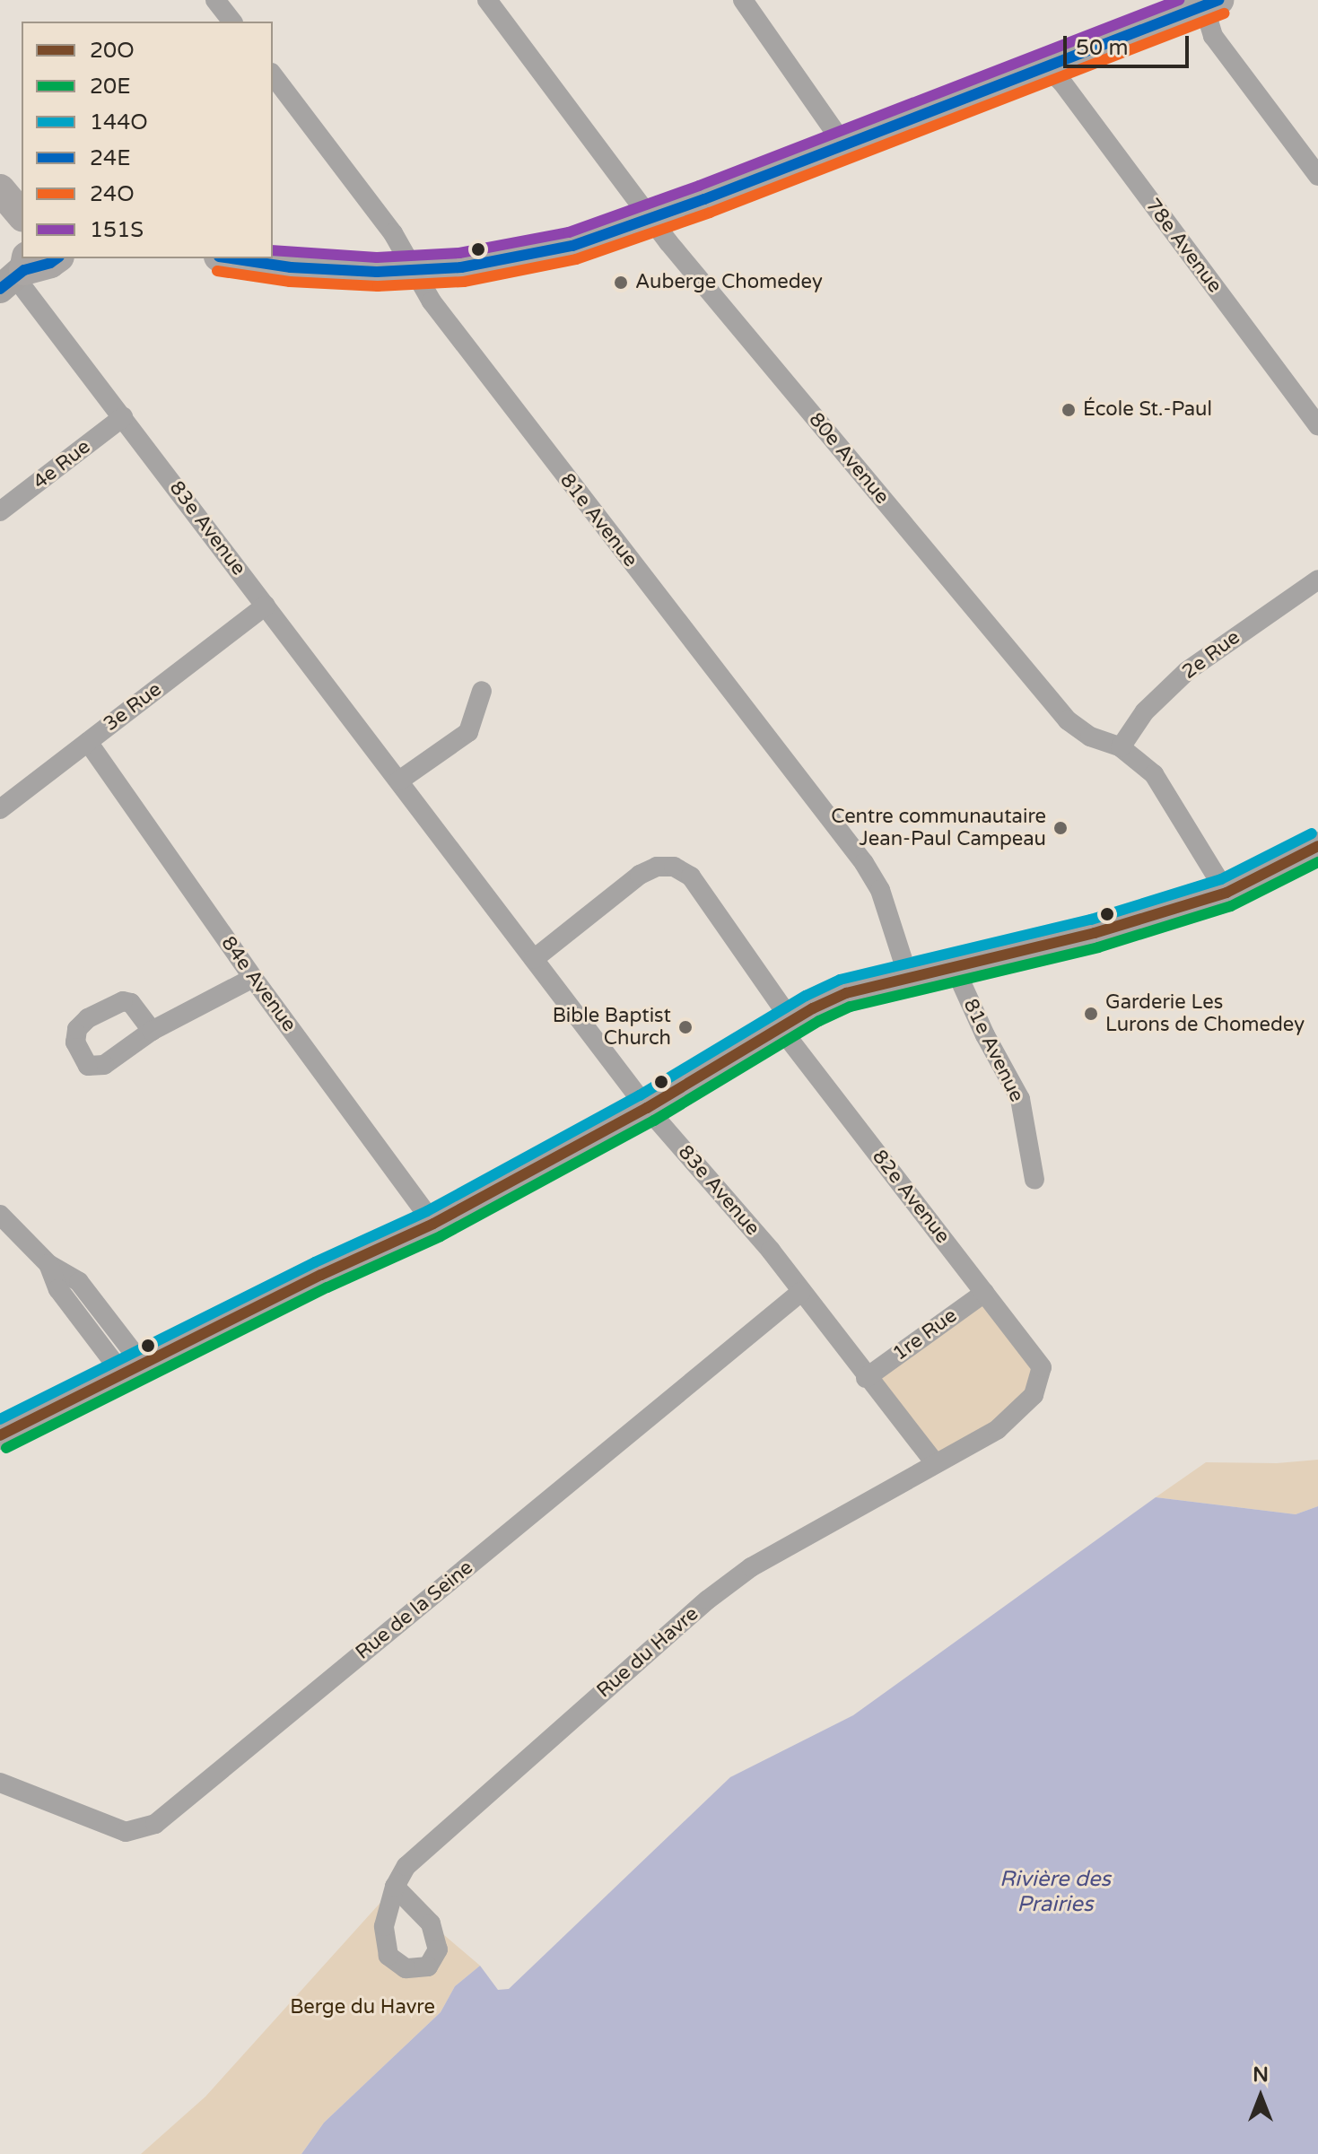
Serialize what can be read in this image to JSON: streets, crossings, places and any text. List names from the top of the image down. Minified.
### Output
{"streets":{"street":["78e Avenue","80e Avenue","4e Rue","81e Avenue","83e Avenue","2e Rue","3e Rue","84e Avenue","82e Avenue","1re Rue","Rue de la Seine","Rue du Havre"]},"crossings":[["80e Avenue","2e Rue"],["4e Rue","83e Avenue"],["83e Avenue","3e Rue"],["83e Avenue","82e Avenue"],["83e Avenue","1re Rue"],["83e Avenue","Rue de la Seine"],["83e Avenue","Rue du Havre"],["3e Rue","84e Avenue"],["82e Avenue","1re Rue"],["82e Avenue","Rue du Havre"]],"water":["Rivière des Prairies"],"parks":["Berge du Havre"],"places":["Auberge Chomedey","École St.-Paul","Centre communautaire Jean-Paul Campeau","Garderie Les Lurons de Chomedey","Bible Baptist Church"],"lines":["transit line 24E","transit line 151S","transit line 24O","transit line 144O","transit line 20O","transit line 20E"],"legend":["20O","20E","144O","24E","24O","151S"],"scale_bar":"50 m","north":"top"}
